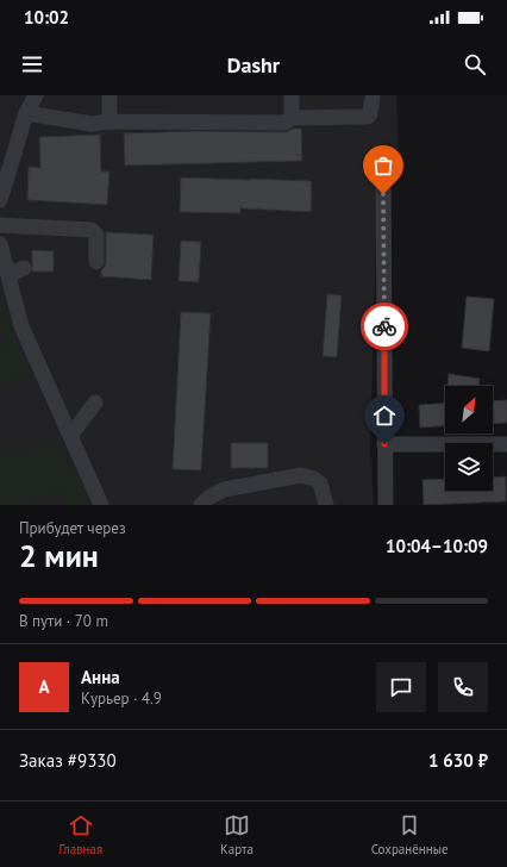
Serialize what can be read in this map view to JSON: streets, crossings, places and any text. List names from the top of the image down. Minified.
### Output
{"north":"top right","page":{"status":"10:02","header":"Dashr","heading":["2 мин","Прибудет через","10:04–10:09"],"panel":["Анна","Курьер · 4.9","Заказ #9330","1 630 ₽"],"bar":"В пути · 70 m","round":"А","tabs":["Главная","Карта","Сохранённые"]}}
